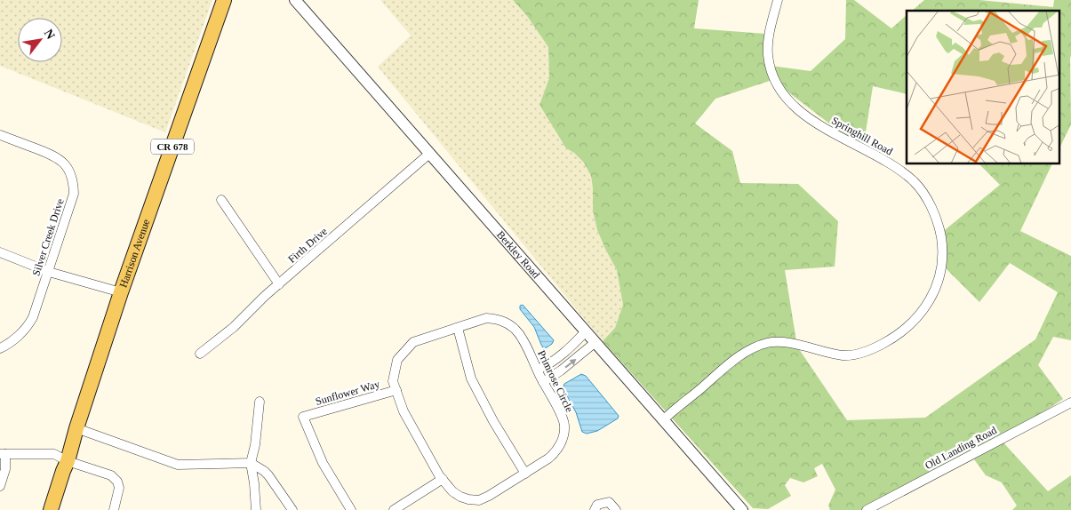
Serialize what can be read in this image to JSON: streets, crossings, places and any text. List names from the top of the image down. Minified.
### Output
{"streets":{"main road":["CR 678","Harrison Avenue"],"street":["Springhill Road","Silver Creek Drive","Firth Drive","Berkley Road","Primrose Circle","Sunflower Way","Old Landing Road"]},"crossings":[["Springhill Road","Berkley Road"],["Firth Drive","Berkley Road"],["Primrose Circle","Sunflower Way"]],"north":"top right"}
